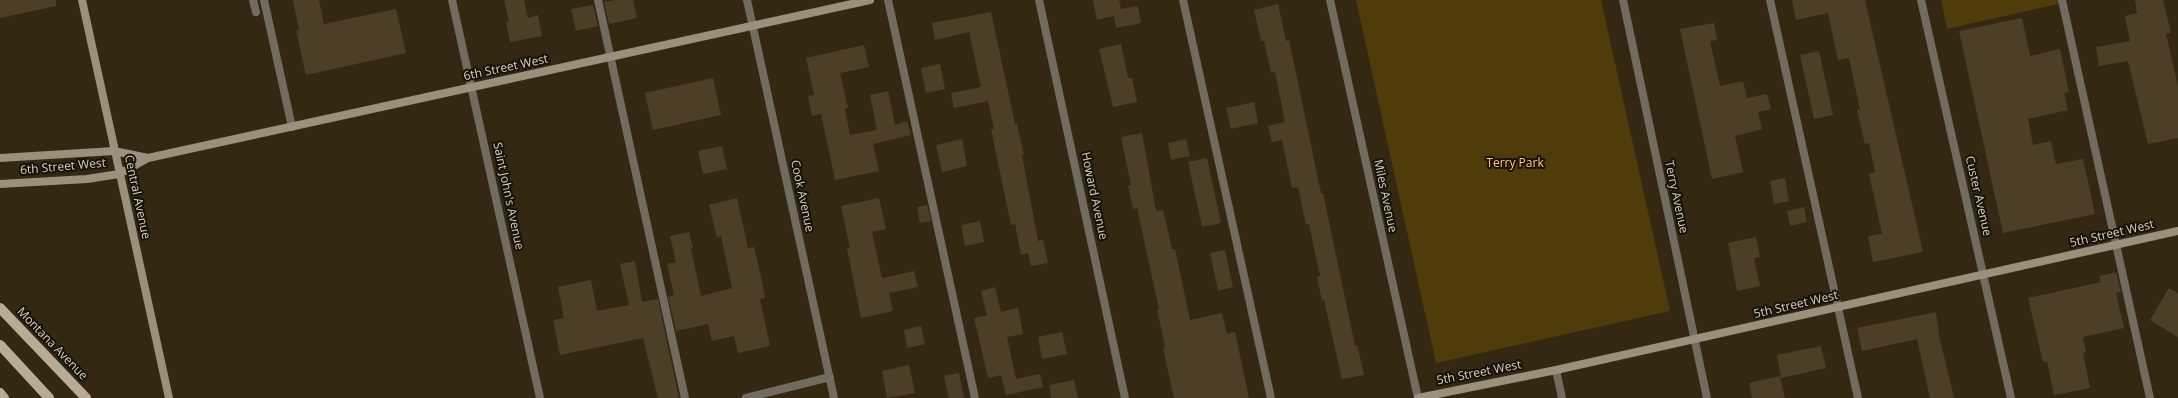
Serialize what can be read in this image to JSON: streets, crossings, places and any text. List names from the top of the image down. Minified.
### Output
{"streets":{"main road":["Montana Avenue"],"street":["6th Street West","Saint John's Avenue","Cook Avenue","Howard Avenue","Miles Avenue","Custer Avenue","Central Avenue","Terry Avenue","5th Street West"]},"crossings":[["6th Street West","Saint John's Avenue"],["6th Street West","Cook Avenue"],["6th Street West","Central Avenue"],["Miles Avenue","5th Street West"],["Custer Avenue","5th Street West"],["Terry Avenue","5th Street West"]],"parks":["Terry Park"]}
